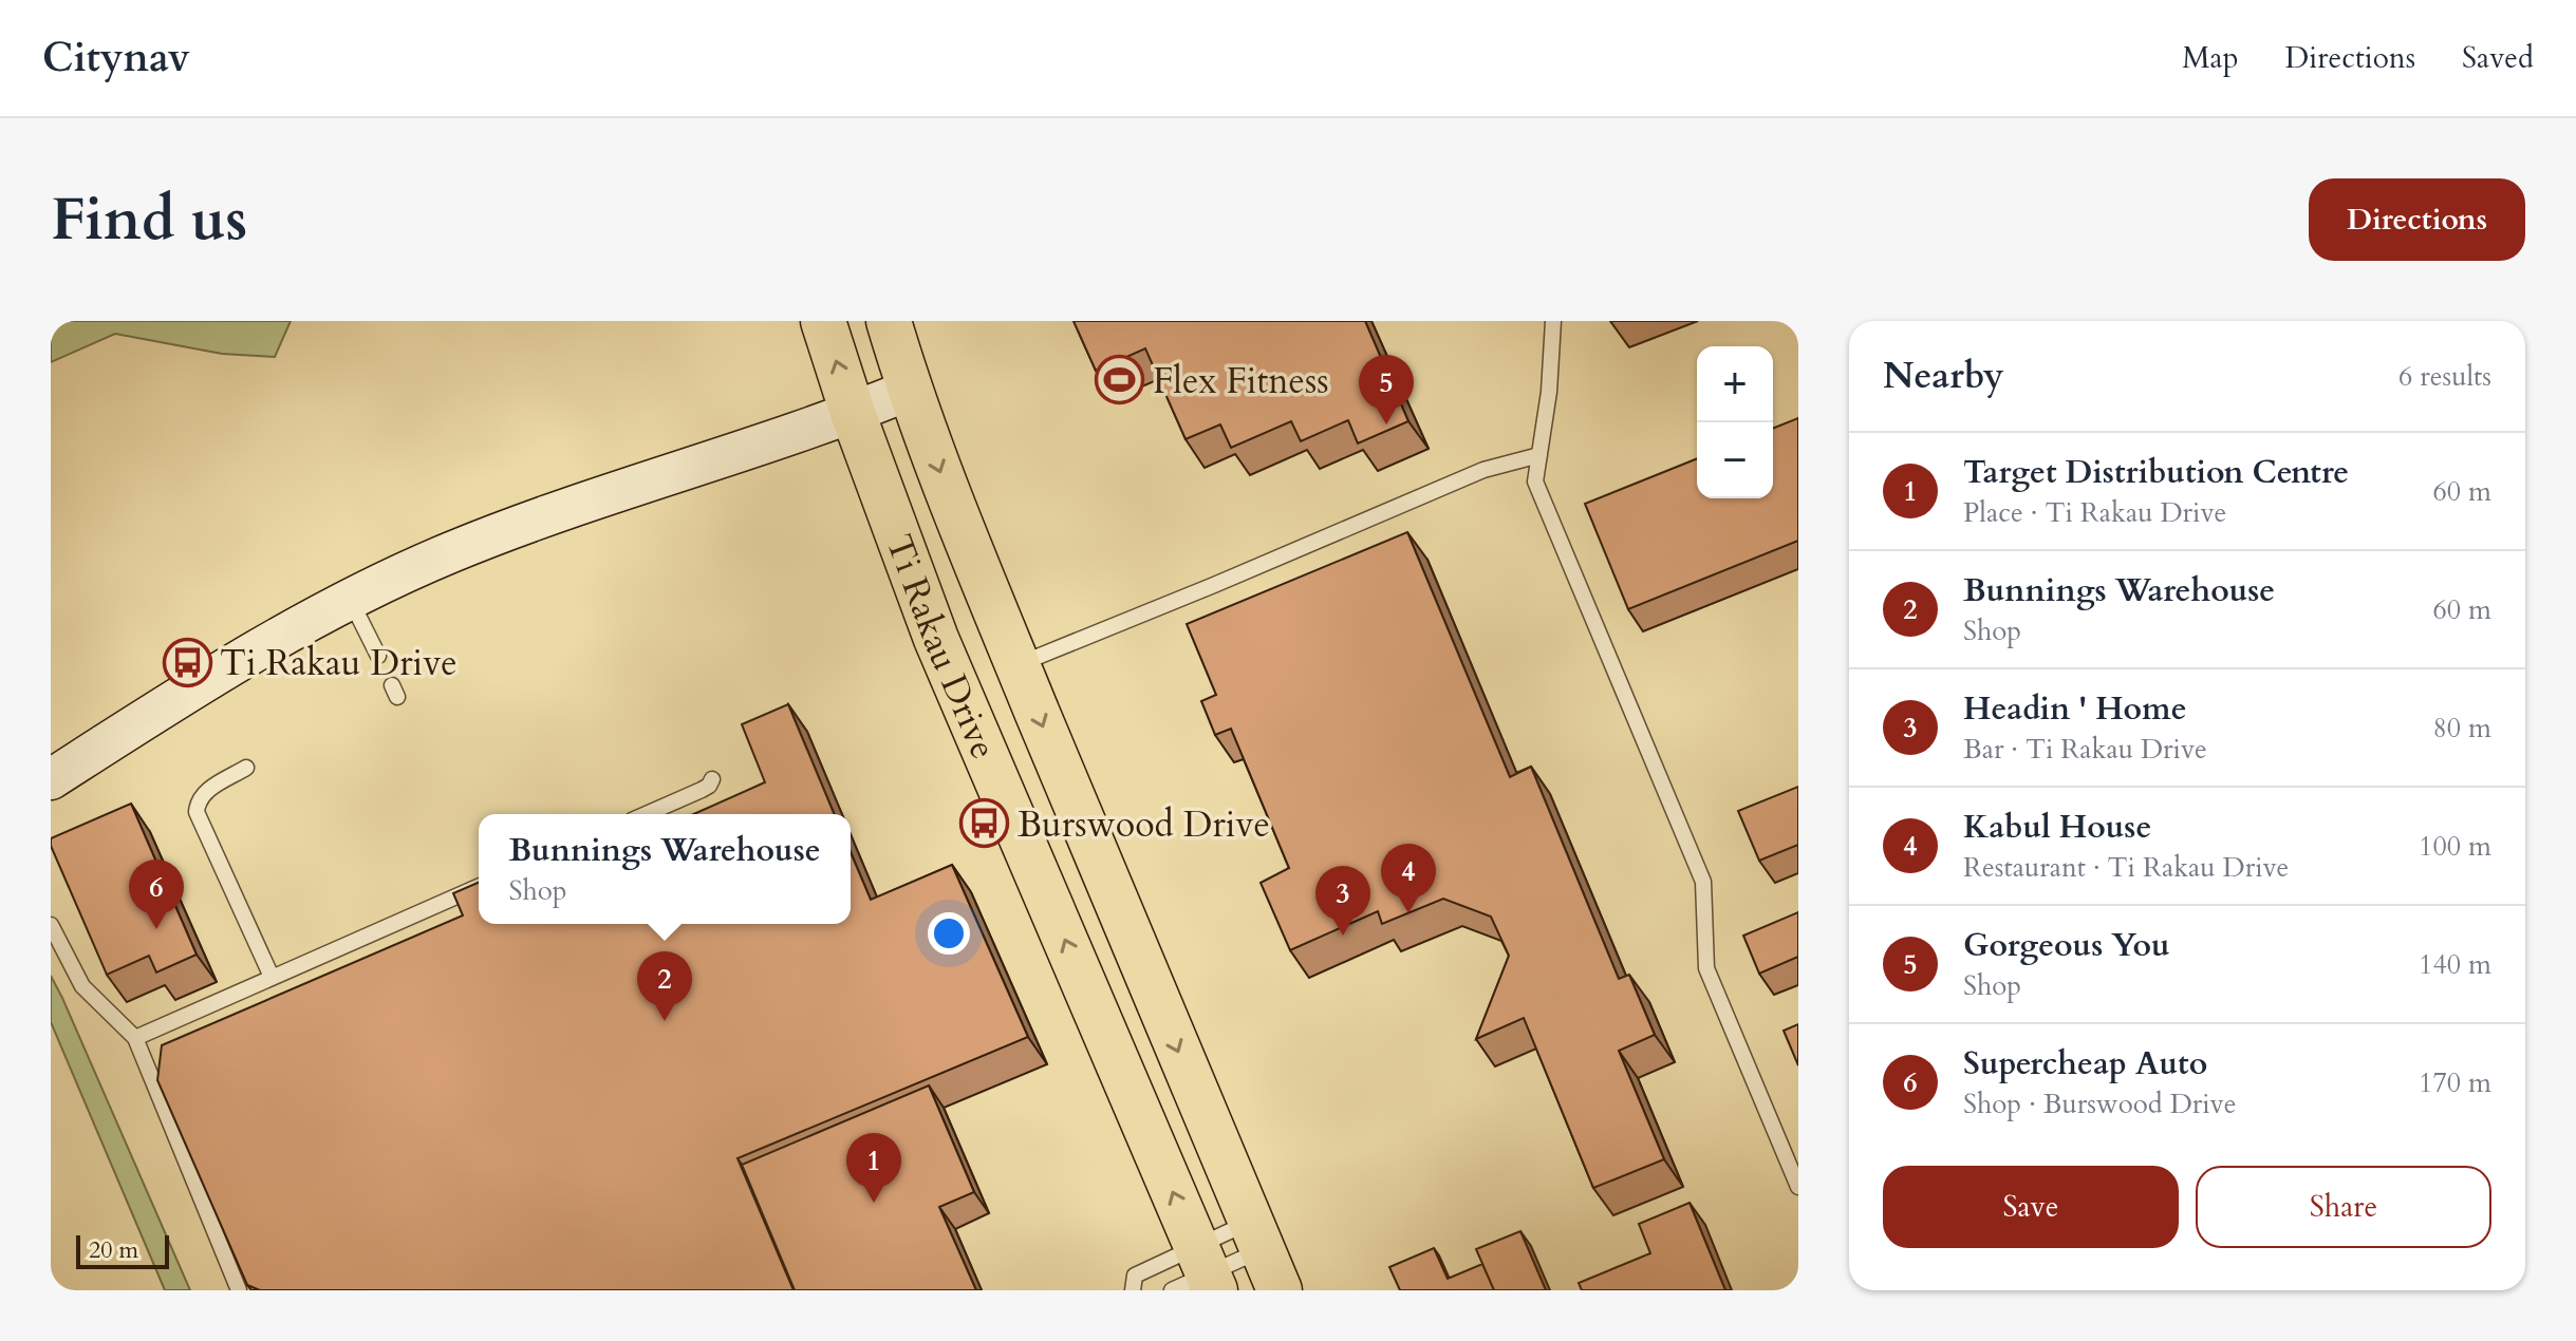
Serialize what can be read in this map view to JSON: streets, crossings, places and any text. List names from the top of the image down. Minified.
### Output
{"streets":{"main road":["Ti Rakau Drive"]},"places":{"sports":["Flex Fitness"],"bus stop":["Ti Rakau Drive","Burswood Drive"]},"scale_bar":"20 m","page":{"header":"Citynav","nav":["Map","Directions","Saved"],"buttons":["Directions",["Save","Share"]],"title":"Find us","heading":["Nearby","6 results"],"map_buttons":["+","−"],"pins":["5","4","6","3","2","1"],"list":[{"mark":"1","name":"Target Distribution Centre","note":"Place · Ti Rakau Drive","value":"60 m"},{"mark":"2","name":"Bunnings Warehouse","note":"Shop","value":"60 m"},{"mark":"3","name":"Headin ' Home","note":"Bar · Ti Rakau Drive","value":"80 m"},{"mark":"4","name":"Kabul House","note":"Restaurant · Ti Rakau Drive","value":"100 m"},{"mark":"5","name":"Gorgeous You","note":"Shop","value":"140 m"},{"mark":"6","name":"Supercheap Auto","note":"Shop · Burswood Drive","value":"170 m"}],"popup":["Bunnings Warehouse","Shop"],"scale":"20 m"}}
